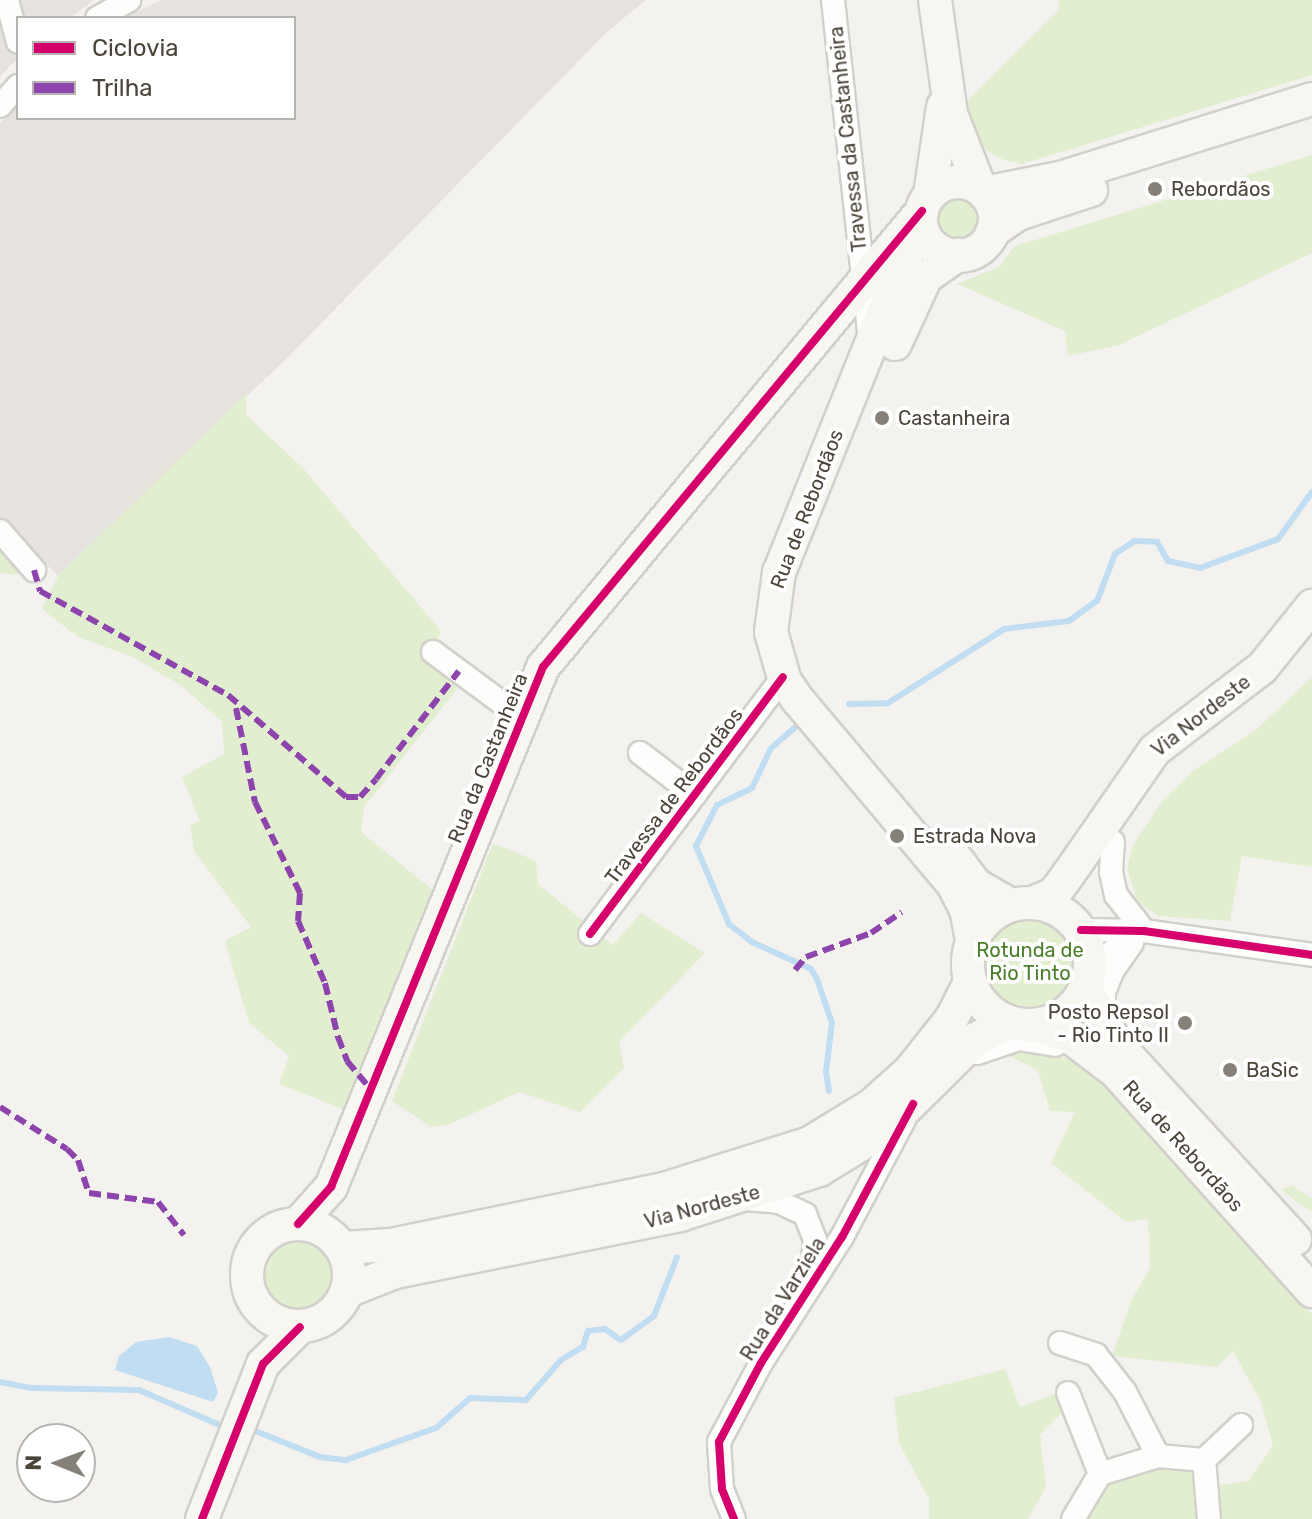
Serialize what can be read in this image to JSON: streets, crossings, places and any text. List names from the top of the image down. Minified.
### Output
{"streets":{"main road":["Rua de Rebordãos","Via Nordeste","Rua da Castanheira"],"street":["Travessa da Castanheira","Travessa de Rebordãos","Rua da Varziela"]},"crossings":[["Travessa da Castanheira","Rua de Rebordãos"],["Travessa da Castanheira","Rua da Castanheira"],["Rua de Rebordãos","Via Nordeste"],["Rua de Rebordãos","Rua da Castanheira"],["Rua de Rebordãos","Travessa de Rebordãos"],["Via Nordeste","Rua da Castanheira"],["Via Nordeste","Rua da Varziela"]],"parks":["Rotunda de Rio Tinto"],"places":["Rebordãos","Castanheira","Estrada Nova","Posto Repsol - Rio Tinto II","BaSic"],"legend":["Ciclovia","Trilha"],"north":"left"}
